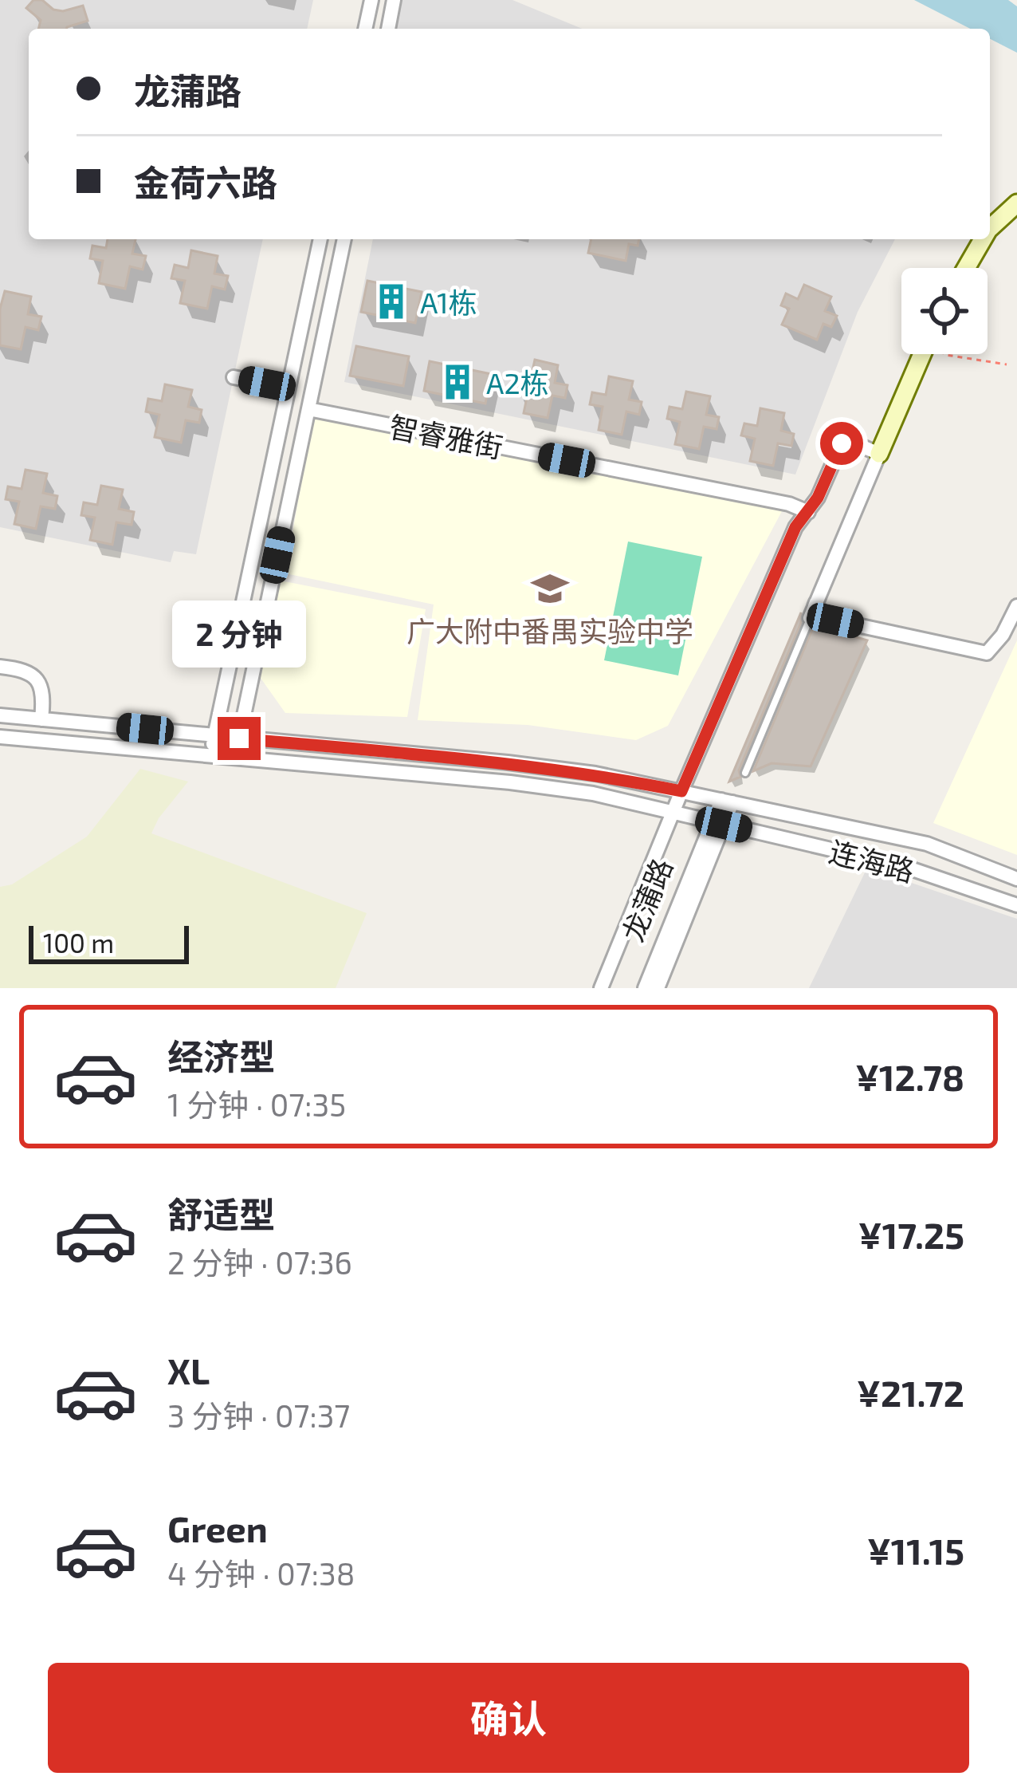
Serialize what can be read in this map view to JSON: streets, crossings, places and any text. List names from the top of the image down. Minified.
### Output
{"streets":{"street":["智睿雅街","连海路","龙蒲路"]},"crossings":[["智睿雅街","龙蒲路"],["连海路","龙蒲路"]],"places":{"building":["A1栋","A2栋"],"school or university":["广大附中番禺实验中学"]},"scale_bar":"100 m","page":{"banner":["龙蒲路","金荷六路"],"bubble":"2 分钟","scale":"100 m","list":[{"name":"经济型","note":"1 分钟 · 07:35","value":"¥12.78"},{"name":"舒适型","note":"2 分钟 · 07:36","value":"¥17.25"},{"name":"XL","note":"3 分钟 · 07:37","value":"¥21.72"},{"name":"Green","note":"4 分钟 · 07:38","value":"¥11.15"}],"buttons":"确认"}}
